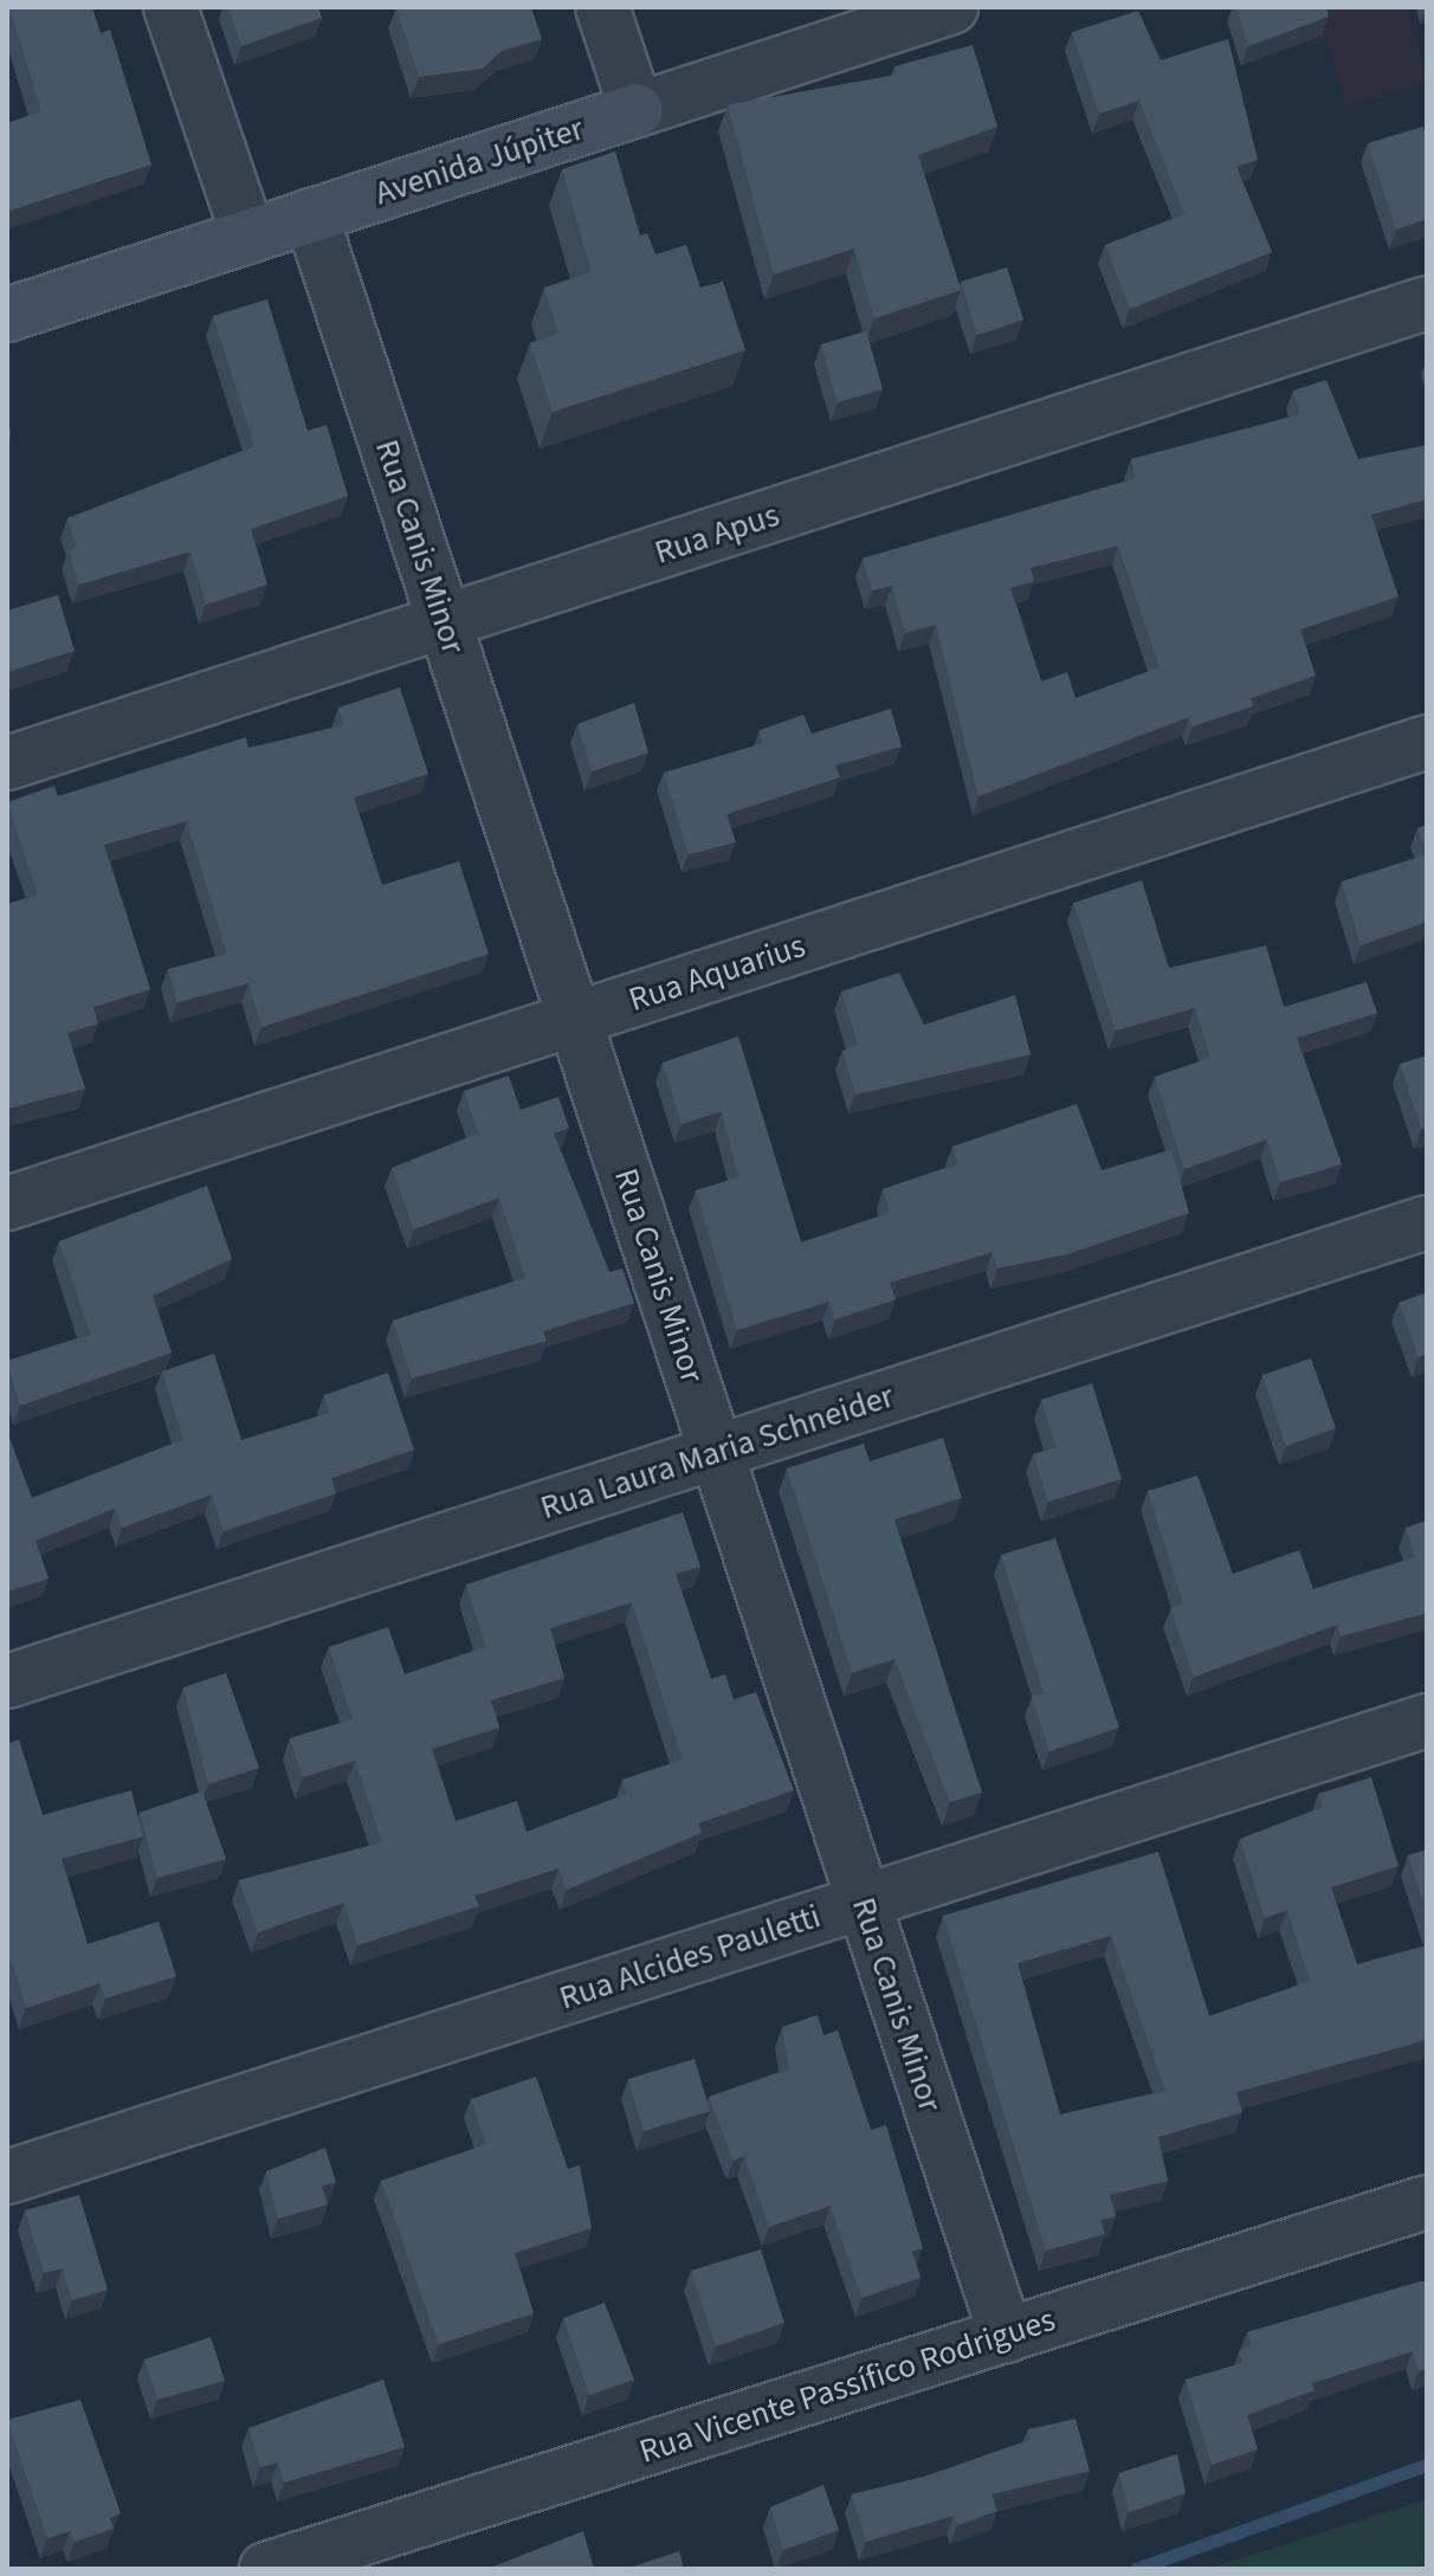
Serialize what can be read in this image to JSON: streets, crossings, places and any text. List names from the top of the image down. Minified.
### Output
{"streets":{"main road":["Avenida Júpiter"],"street":["Rua Apus","Rua Canis Minor","Rua Aquarius","Rua Laura Maria Schneider","Rua Alcides Pauletti","Rua Vicente Passífico Rodrigues"]},"crossings":[["Avenida Júpiter","Rua Canis Minor"],["Rua Apus","Rua Canis Minor"],["Rua Canis Minor","Rua Aquarius"],["Rua Canis Minor","Rua Laura Maria Schneider"],["Rua Canis Minor","Rua Alcides Pauletti"],["Rua Canis Minor","Rua Vicente Passífico Rodrigues"]]}
